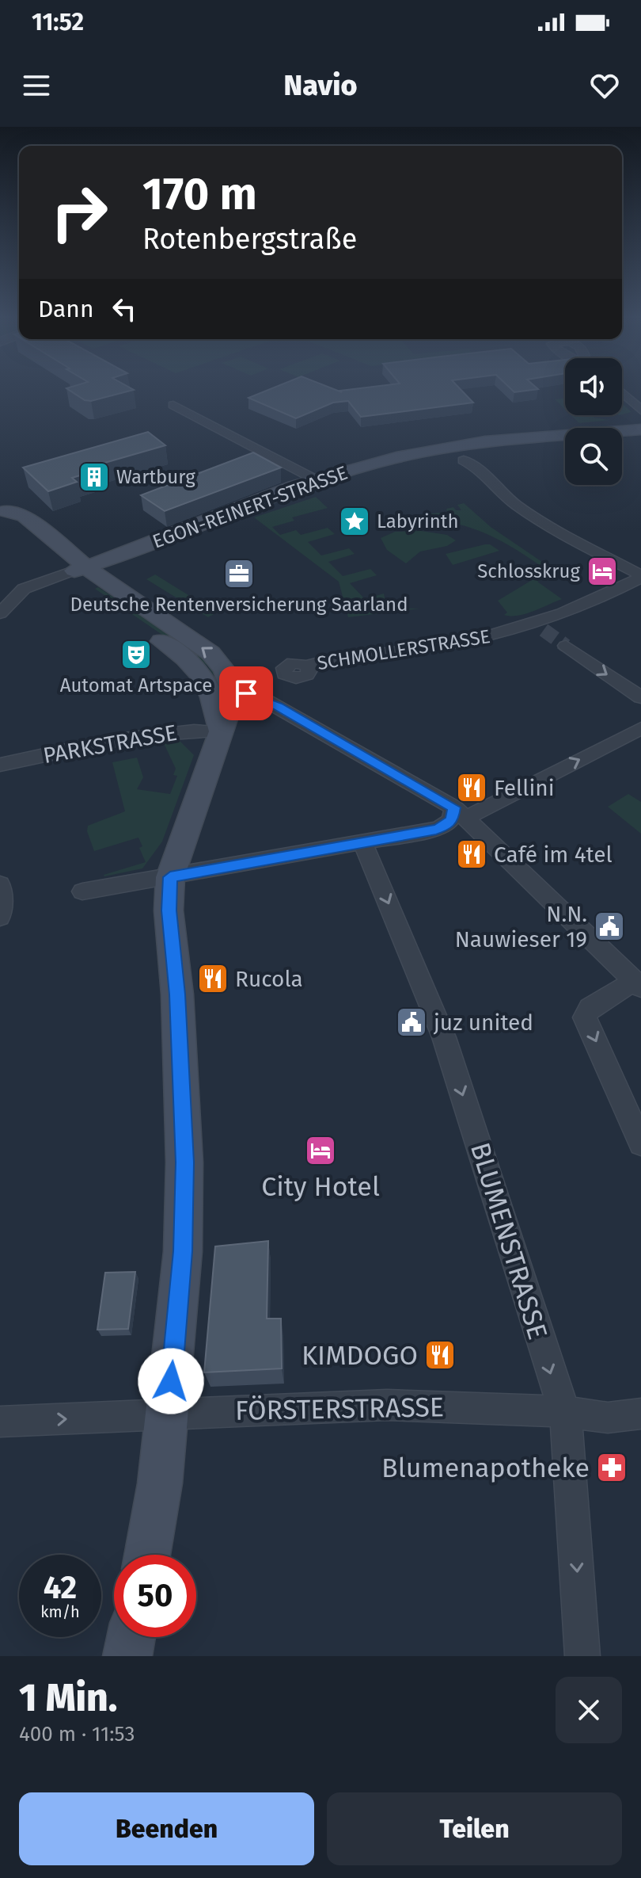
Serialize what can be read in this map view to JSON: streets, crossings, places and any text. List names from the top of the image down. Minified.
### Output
{"streets":{"main road":["EGON-REINERT-STRASSE"],"street":["SCHMOLLERSTRASSE","PARKSTRASSE","BLUMENSTRASSE","FÖRSTERSTRASSE"]},"crossings":[["BLUMENSTRASSE","FÖRSTERSTRASSE"]],"one_way":["BLUMENSTRASSE"],"places":{"building":["Wartburg"],"place":["Labyrinth"],"hotel":["Schlosskrug","City Hotel"],"office":["Deutsche Rentenversicherung Saarland"],"theatre":["Automat Artspace"],"restaurant":["Fellini","Café im 4tel","Rucola","KIMDOGO"],"public building":["N.N. Nauwieser 19","juz united"],"pharmacy":["Blumenapotheke"]},"page":{"status":"11:52","header":"Navio","turn":["170 m","Rotenbergstraße"],"then":"Dann","speed":"42 km/h","limit":"50","heading":["1 Min.","400 m · 11:53"],"buttons":["Beenden","Teilen"]}}
